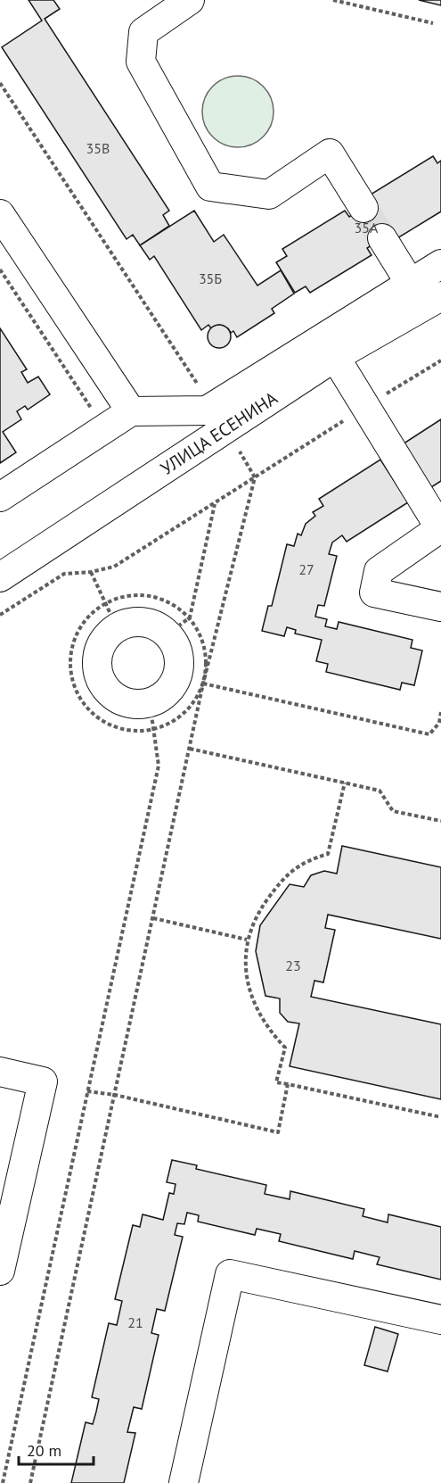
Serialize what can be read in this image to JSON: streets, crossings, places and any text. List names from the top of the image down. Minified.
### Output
{"streets":{"street":["УЛИЦА ЕСЕНИНА"]},"house_numbers":["35В","35А","35Б","27","23","21"],"scale_bar":"20 m"}
